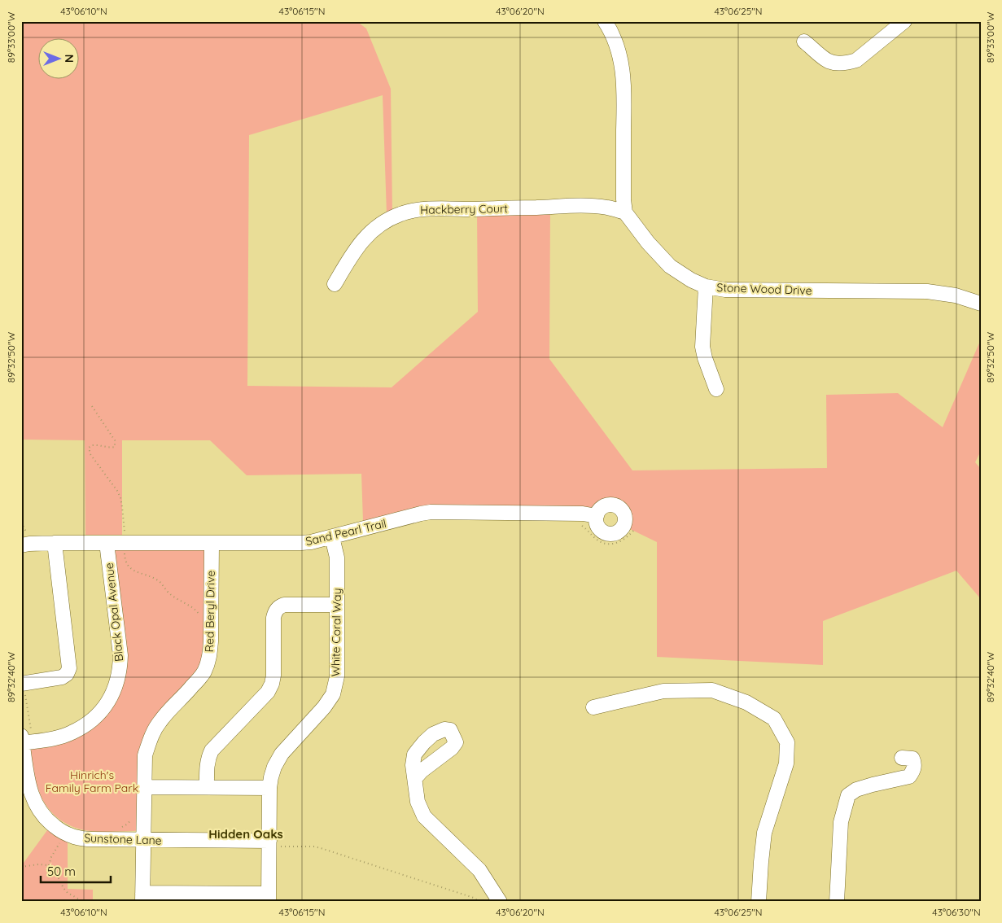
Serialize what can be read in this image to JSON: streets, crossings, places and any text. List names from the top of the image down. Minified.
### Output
{"streets":{"street":["Hackberry Court","Stone Wood Drive","Sand Pearl Trail","Red Beryl Drive","Black Opal Avenue","White Coral Way","Sunstone Lane"]},"crossings":[["Hackberry Court","Stone Wood Drive"],["Sand Pearl Trail","Red Beryl Drive"],["Sand Pearl Trail","Black Opal Avenue"],["Sand Pearl Trail","White Coral Way"],["Red Beryl Drive","Sunstone Lane"],["Black Opal Avenue","Sunstone Lane"],["White Coral Way","Sunstone Lane"]],"districts":["Hidden Oaks"],"parks":["Hinrich's Family Farm Park"],"scale_bar":"50 m","north":"right","coordinates":["43°06'10\"N","43°06'15\"N","43°06'20\"N","43°06'25\"N","89°33'00\"W","89°32'50\"W","89°32'40\"W","43°06'30\"N"]}
